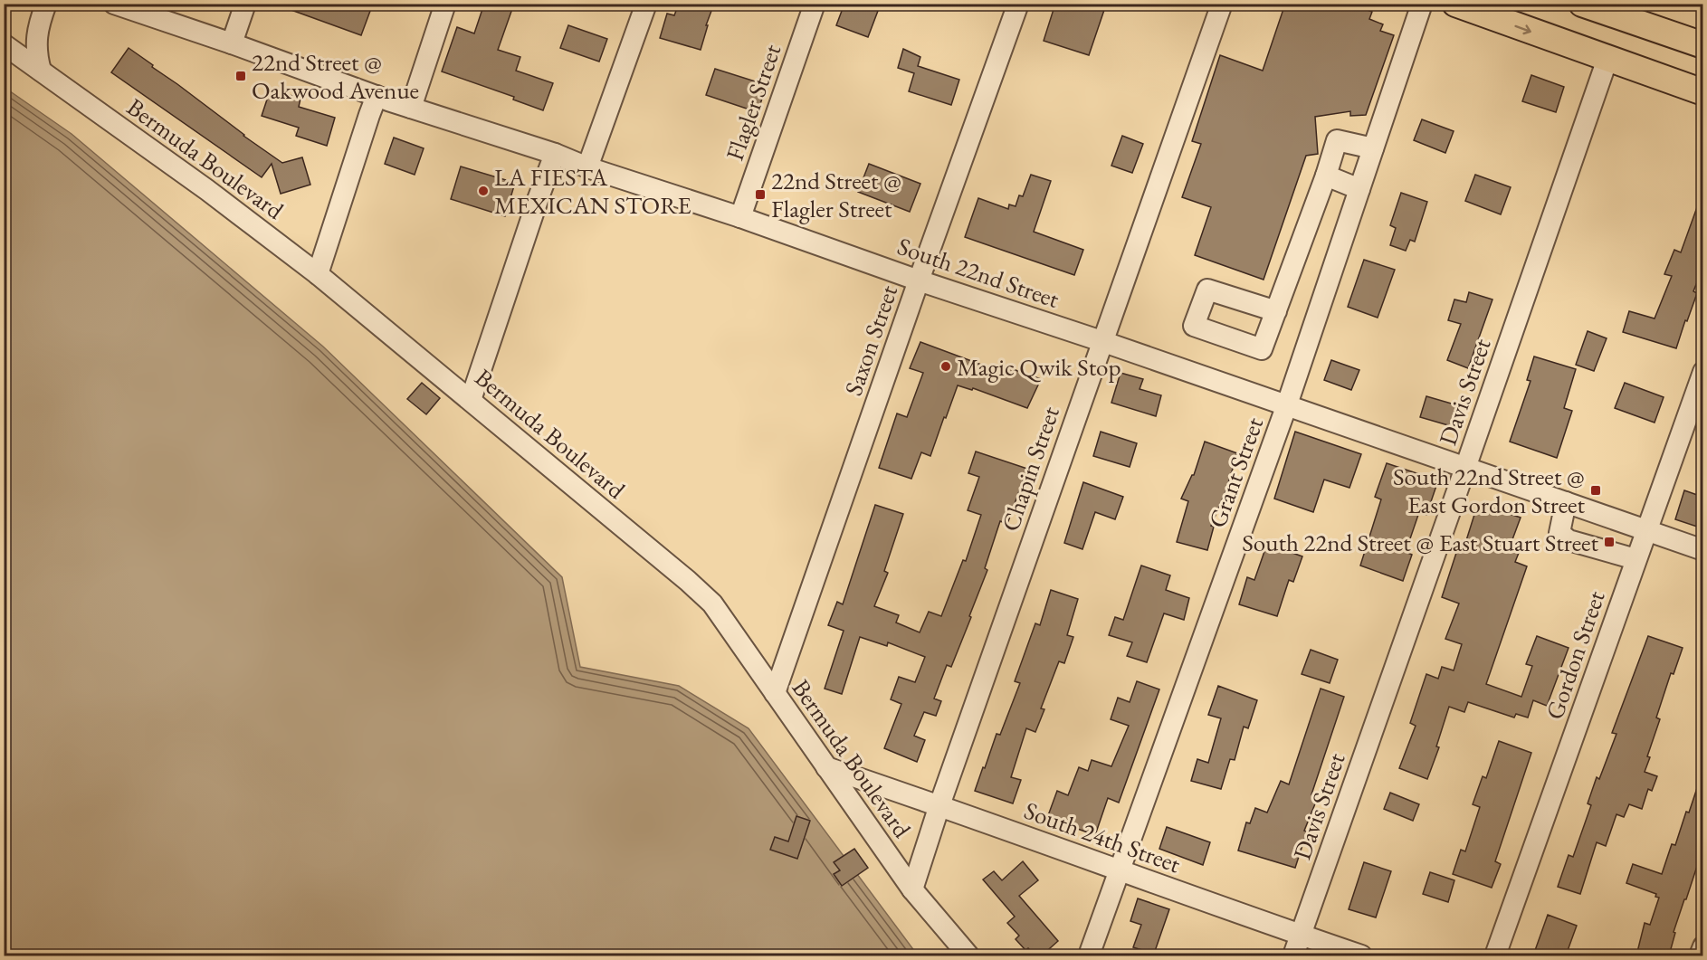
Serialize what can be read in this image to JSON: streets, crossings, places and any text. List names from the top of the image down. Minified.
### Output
{"streets":{"street":["Flagler Street","Bermuda Boulevard","South 22nd Street","Saxon Street","Davis Street","Chapin Street","Grant Street","Gordon Street","South 24th Street"]},"crossings":[["Flagler Street","South 22nd Street"],["Bermuda Boulevard","Saxon Street"],["Bermuda Boulevard","Chapin Street"],["Bermuda Boulevard","South 24th Street"],["South 22nd Street","Saxon Street"],["South 22nd Street","Davis Street"],["South 22nd Street","Chapin Street"],["South 22nd Street","Grant Street"],["South 22nd Street","Gordon Street"],["Davis Street","South 24th Street"],["Chapin Street","South 24th Street"],["Grant Street","South 24th Street"]],"places":{"transit":["22nd Street @ Oakwood Avenue","22nd Street @ Flagler Street","South 22nd Street @ East Gordon Street","South 22nd Street @ East Stuart Street"],"other":["LA FIESTA MEXICAN STORE","Magic Qwik Stop"]}}
